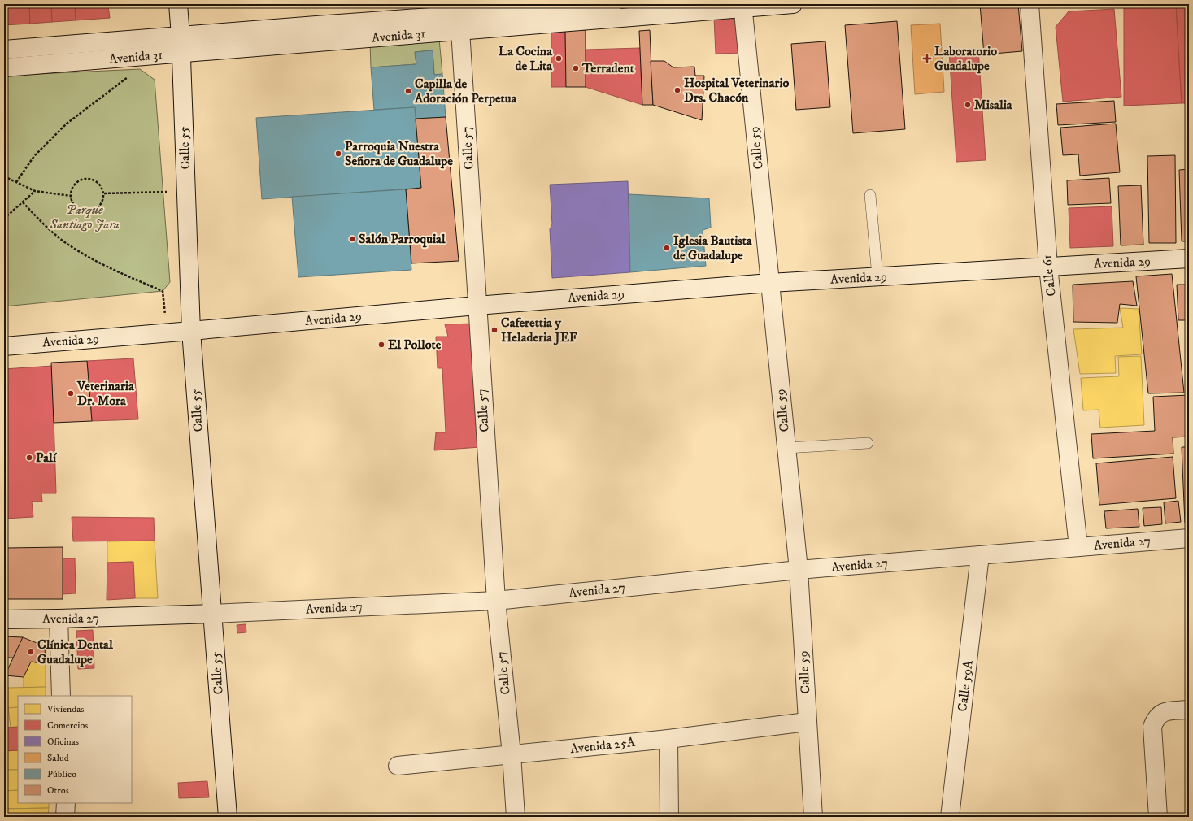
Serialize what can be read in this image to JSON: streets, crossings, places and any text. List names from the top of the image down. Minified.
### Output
{"streets":{"street":["Avenida 31","Calle 55","Calle 57","Calle 59","Avenida 29","Calle 61","Avenida 27","Calle 59A","Avenida 25A"]},"crossings":[["Avenida 31","Calle 55"],["Avenida 31","Calle 57"],["Avenida 31","Calle 59"],["Calle 55","Avenida 29"],["Calle 55","Avenida 27"],["Calle 57","Avenida 29"],["Calle 57","Avenida 27"],["Calle 57","Avenida 25A"],["Calle 59","Avenida 29"],["Calle 59","Avenida 27"],["Calle 59","Avenida 25A"],["Avenida 29","Calle 61"],["Calle 61","Avenida 27"],["Avenida 27","Calle 59A"]],"parks":["Parque Santiago Jara"],"places":{"other":["La Cocina de Lita","Terradent","Hospital Veterinario Drs. Chacón","Capilla de Adoración Perpetua","Misalia","Parroquia Nuestra Señora de Guadalupe","Salón Parroquial","Iglesia Bautista de Guadalupe","Caferettia y Heladeria JEF","El Pollote","Veterinaria Dr. Mora","Palí","Clínica Dental Guadalupe"],"health":["Laboratorio Guadalupe"]},"legend":["Viviendas","Comercios","Oficinas","Salud","Público","Otros"]}
